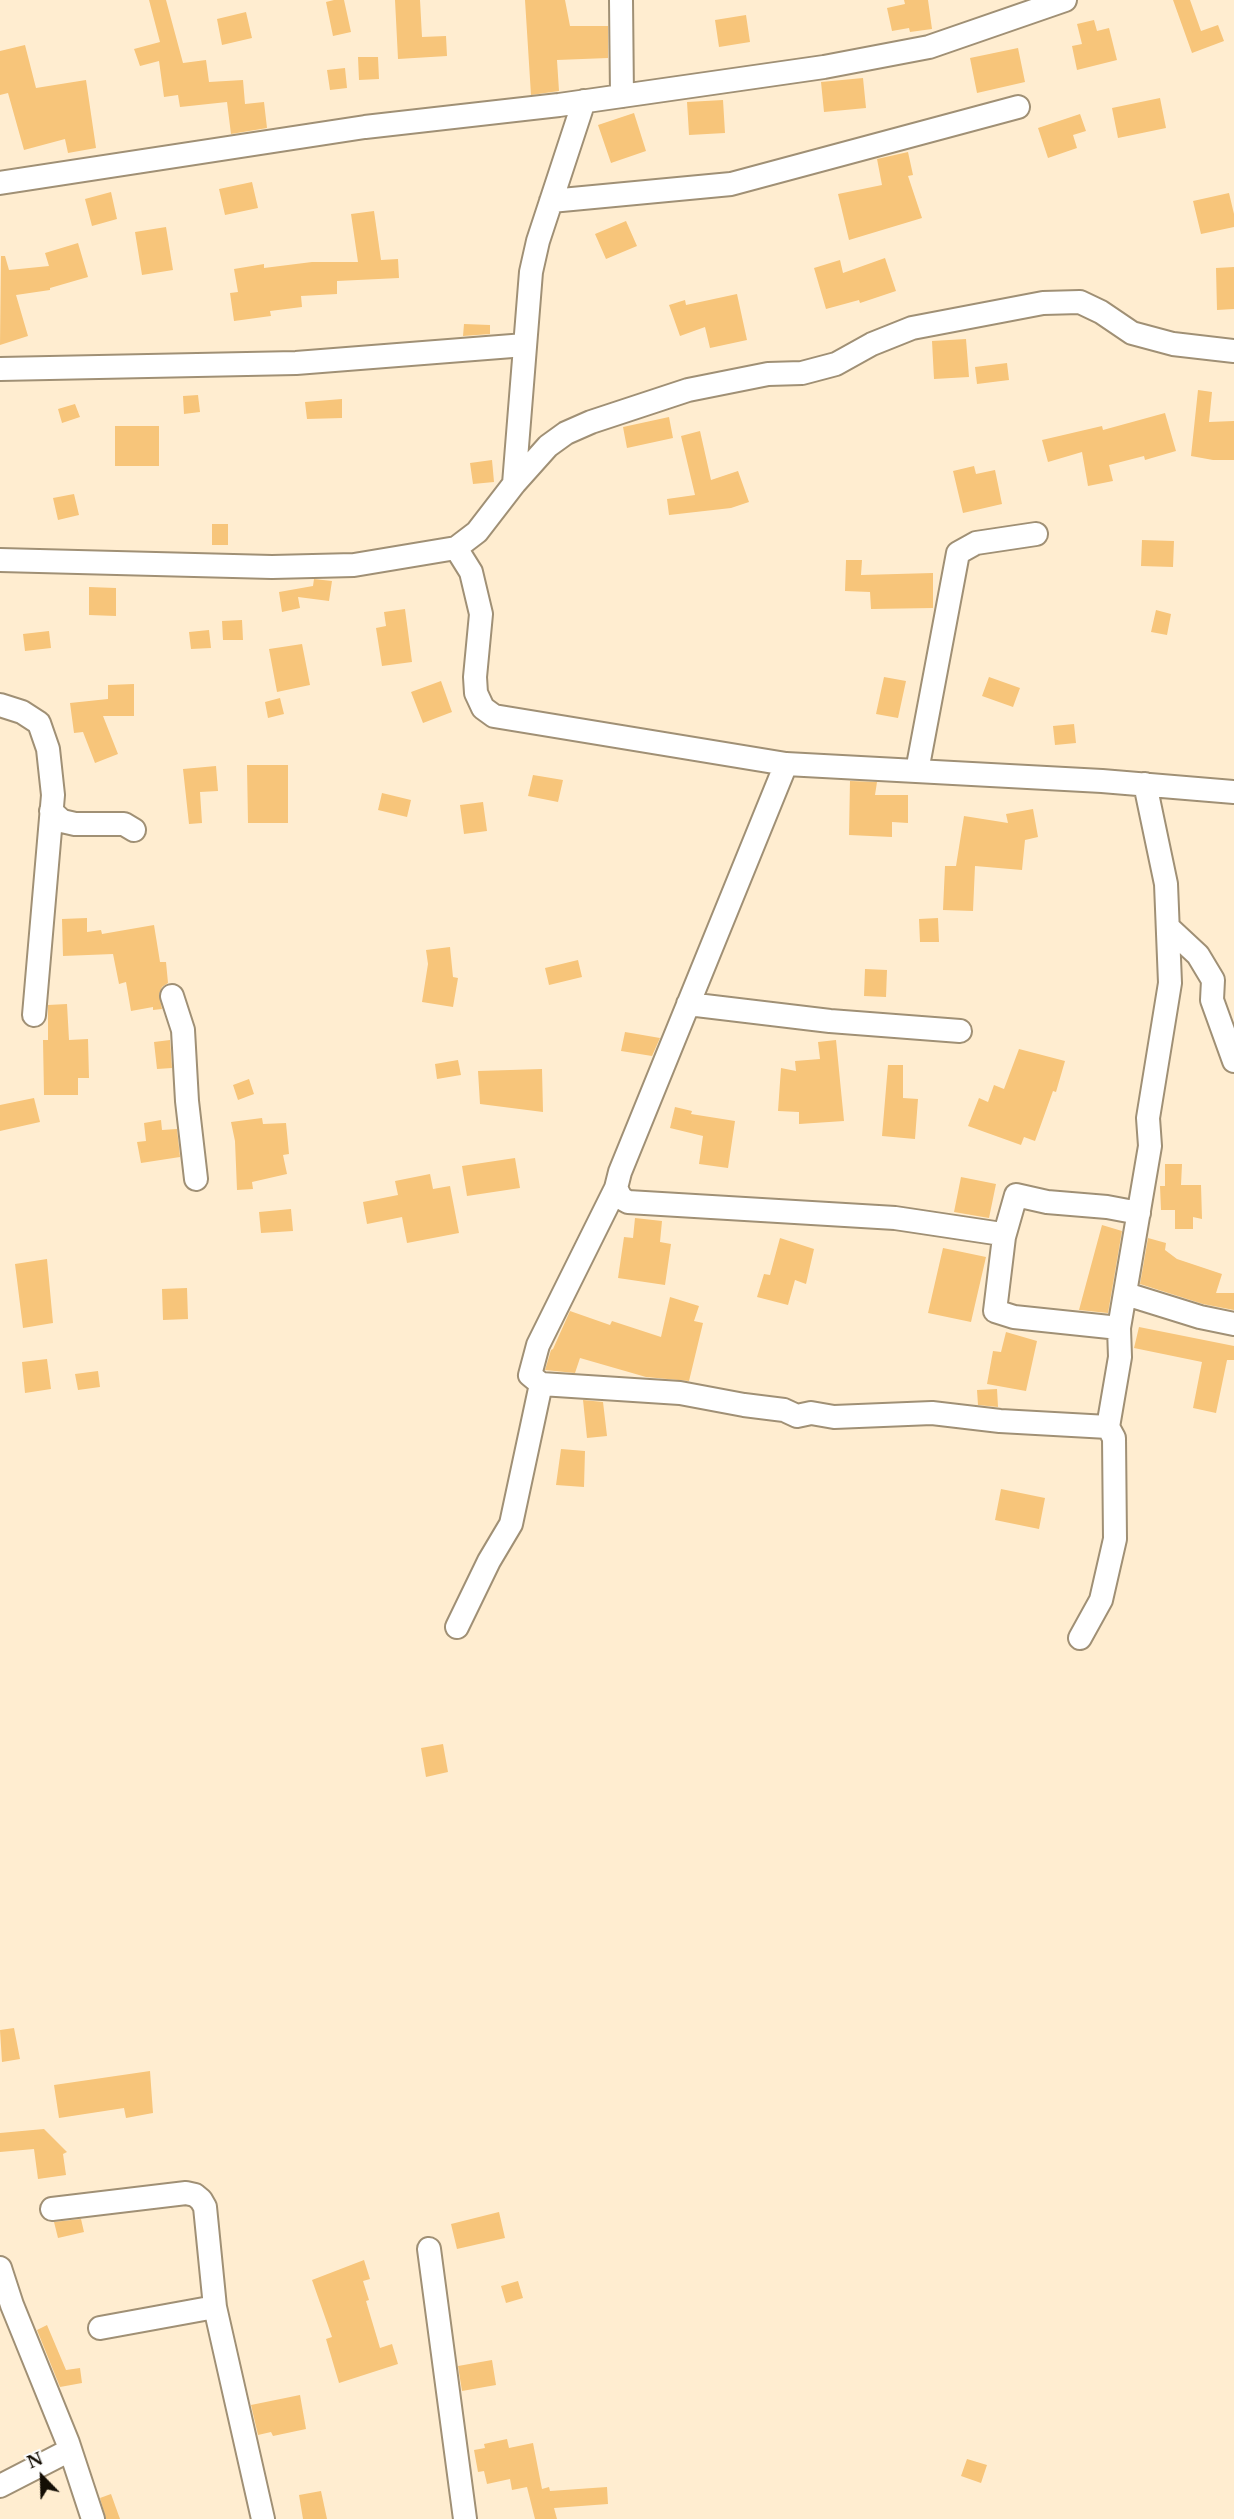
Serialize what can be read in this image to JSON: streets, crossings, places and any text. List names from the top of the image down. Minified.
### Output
{"north":"top left"}
